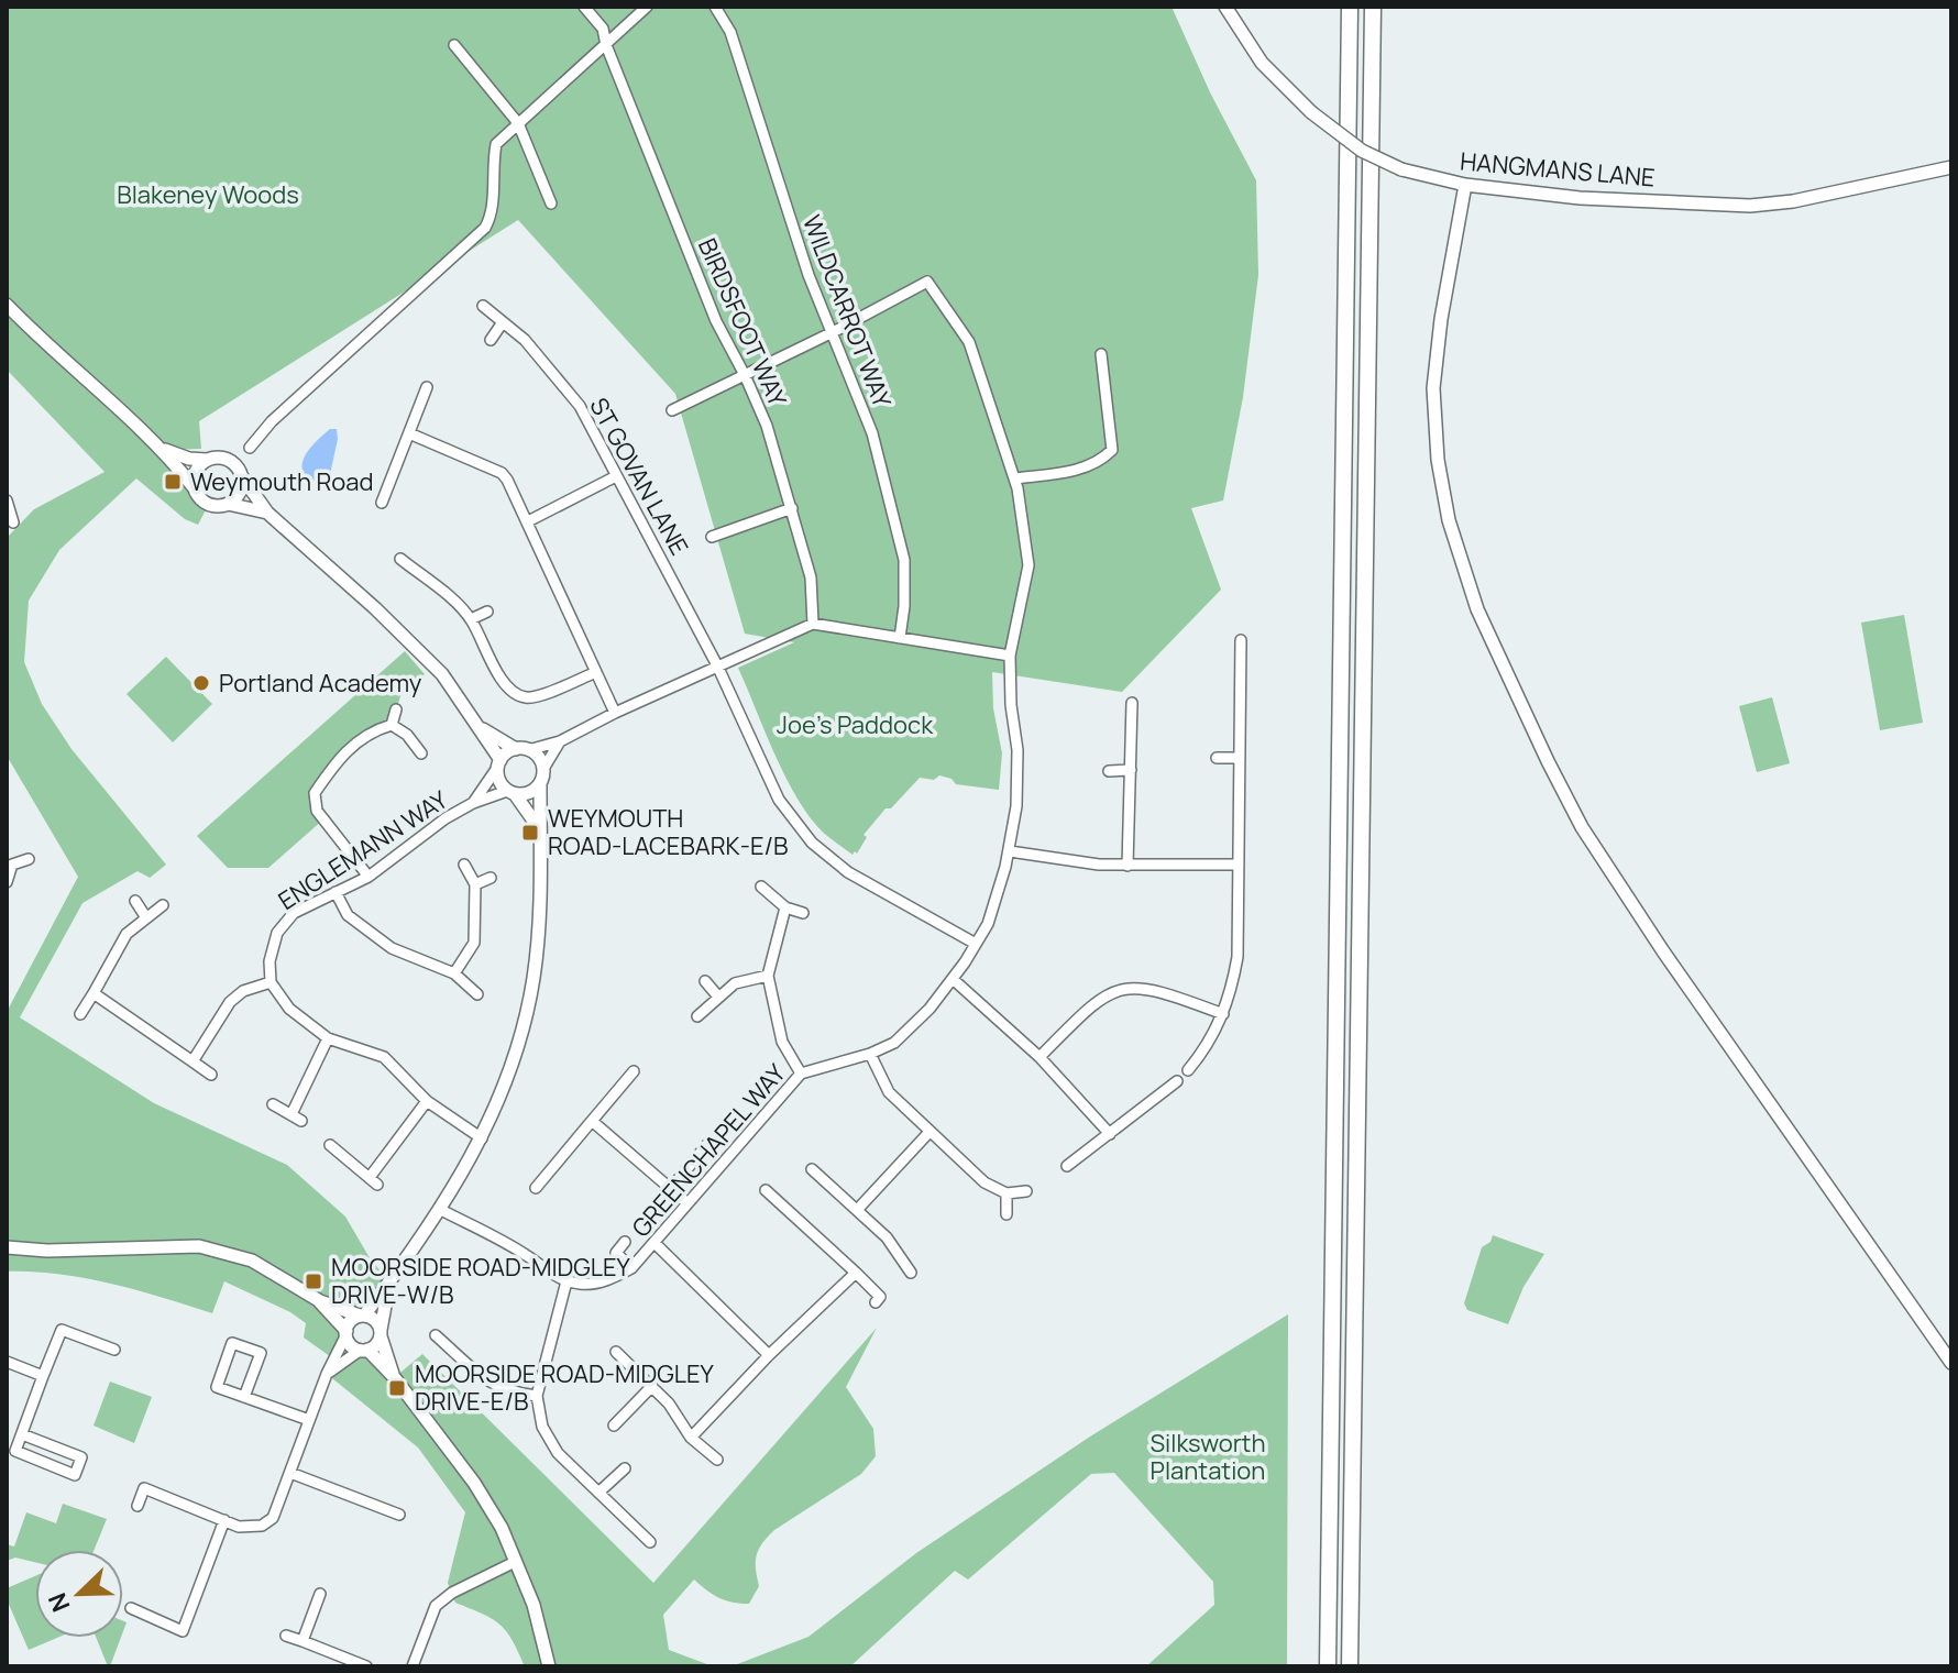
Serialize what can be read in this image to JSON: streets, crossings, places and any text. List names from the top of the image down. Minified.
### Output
{"streets":{"street":["HANGMANS LANE","WILDCARROT WAY","BIRDSFOOT WAY","ST GOVAN LANE","ENGLEMANN WAY","GREENCHAPEL WAY"]},"crossings":[["WILDCARROT WAY","GREENCHAPEL WAY"],["ST GOVAN LANE","GREENCHAPEL WAY"]],"parks":["Blakeney Woods","Joe's Paddock","Silksworth Plantation"],"places":{"transit":["Weymouth Road","WEYMOUTH ROAD-LACEBARK-E/B","MOORSIDE ROAD-MIDGLEY DRIVE-W/B","MOORSIDE ROAD-MIDGLEY DRIVE-E/B"],"other":["Portland Academy"]},"north":"bottom left"}
